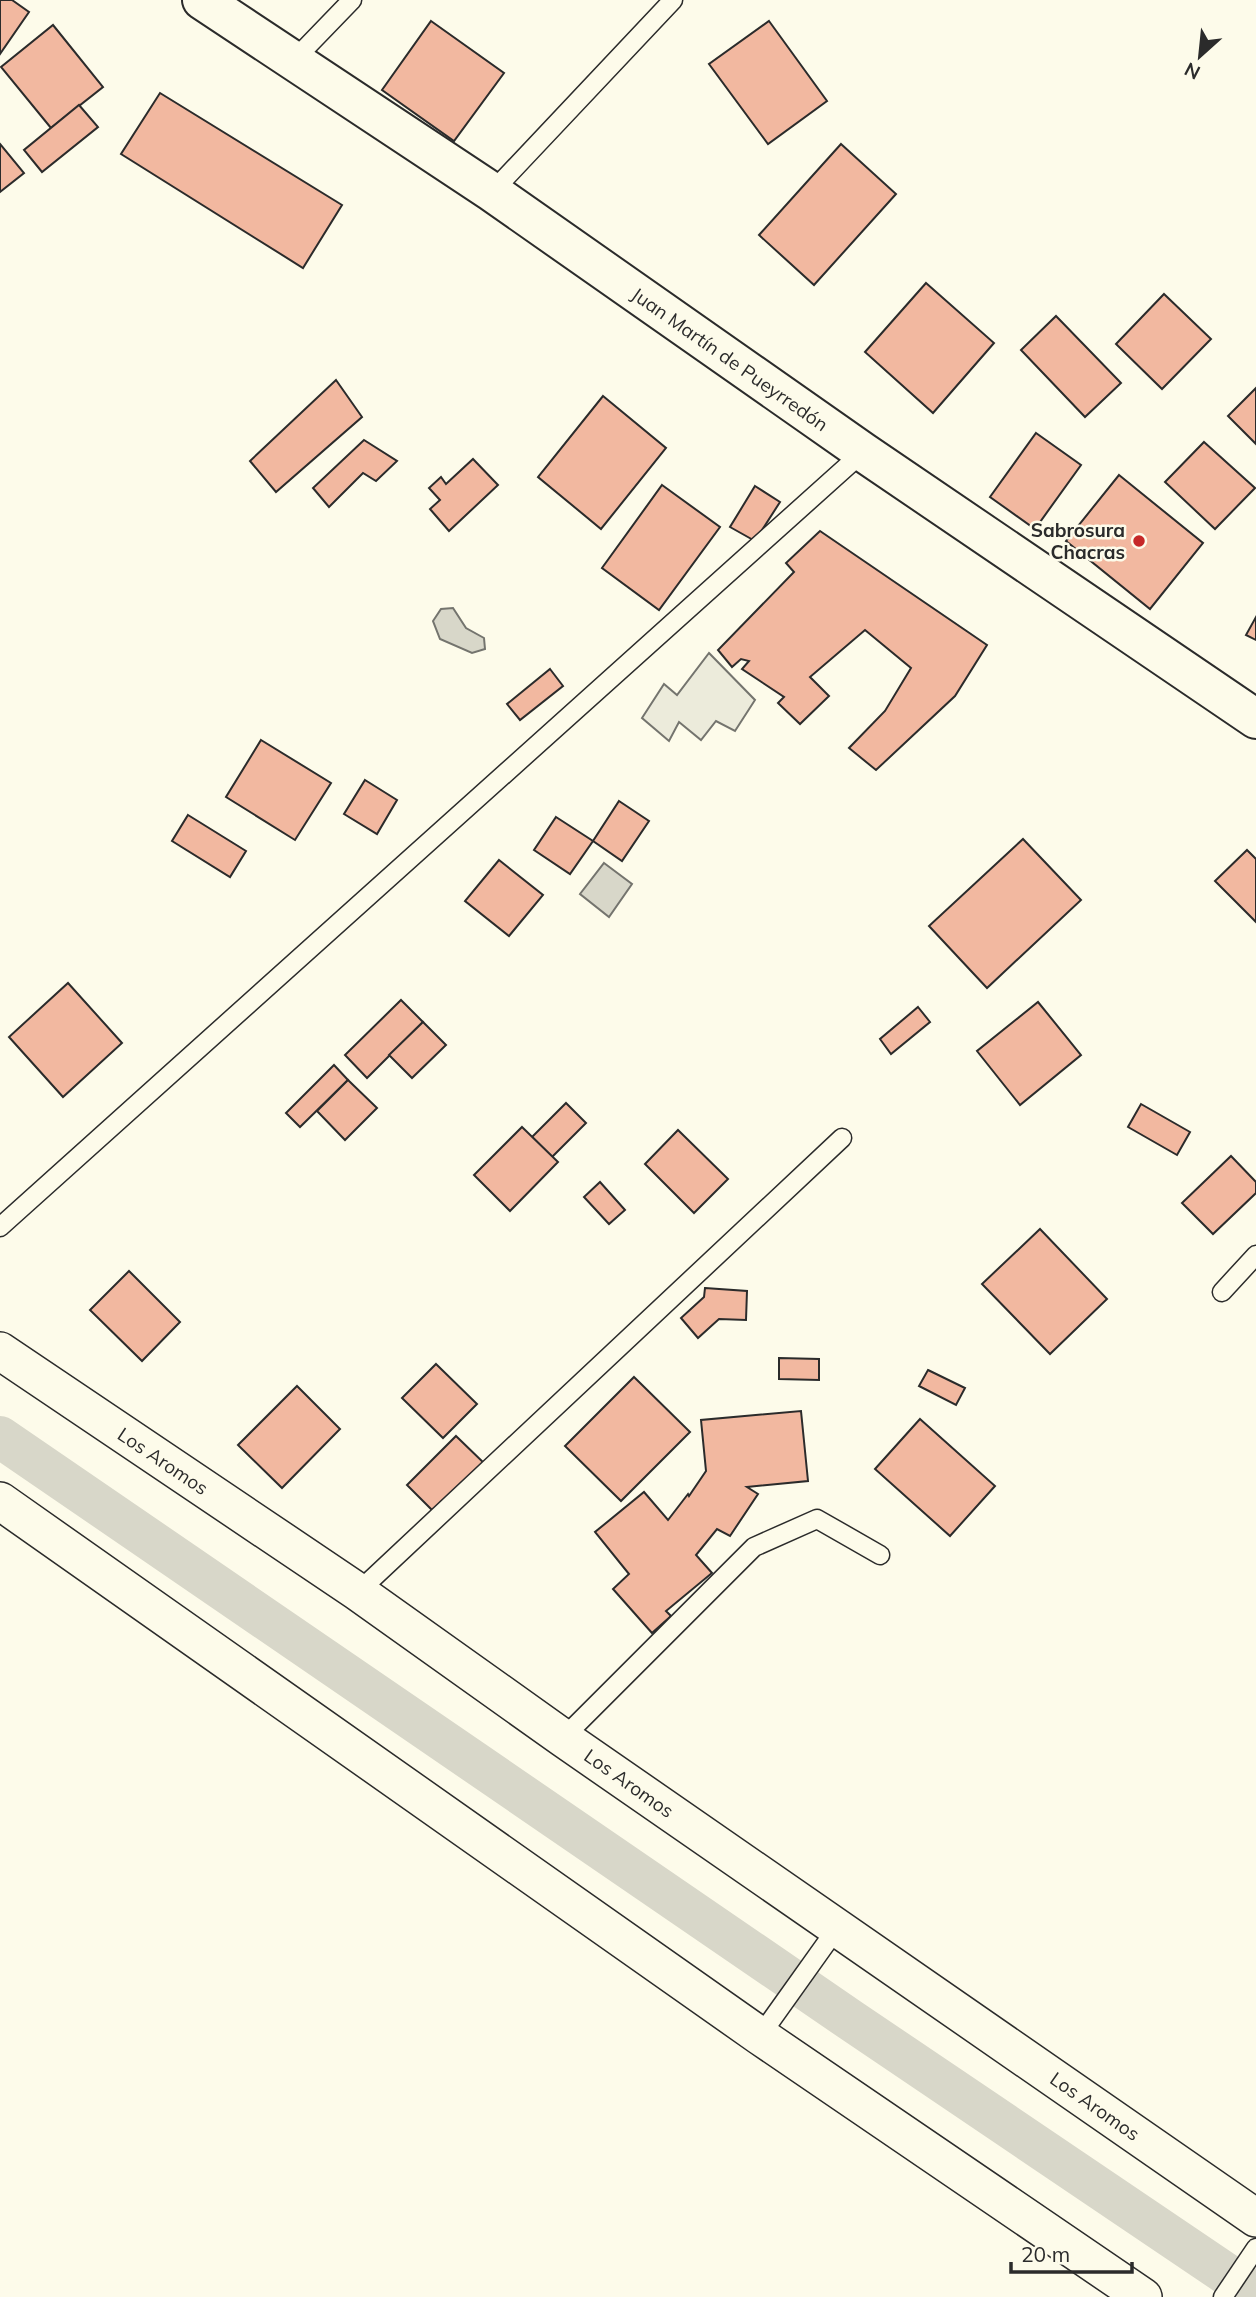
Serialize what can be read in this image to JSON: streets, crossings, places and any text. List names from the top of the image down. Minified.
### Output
{"streets":{"main road":["Juan Martín de Pueyrredón"],"street":["Los Aromos"]},"places":["Sabrosura Chacras"],"scale_bar":"20 m","north":"bottom left"}
